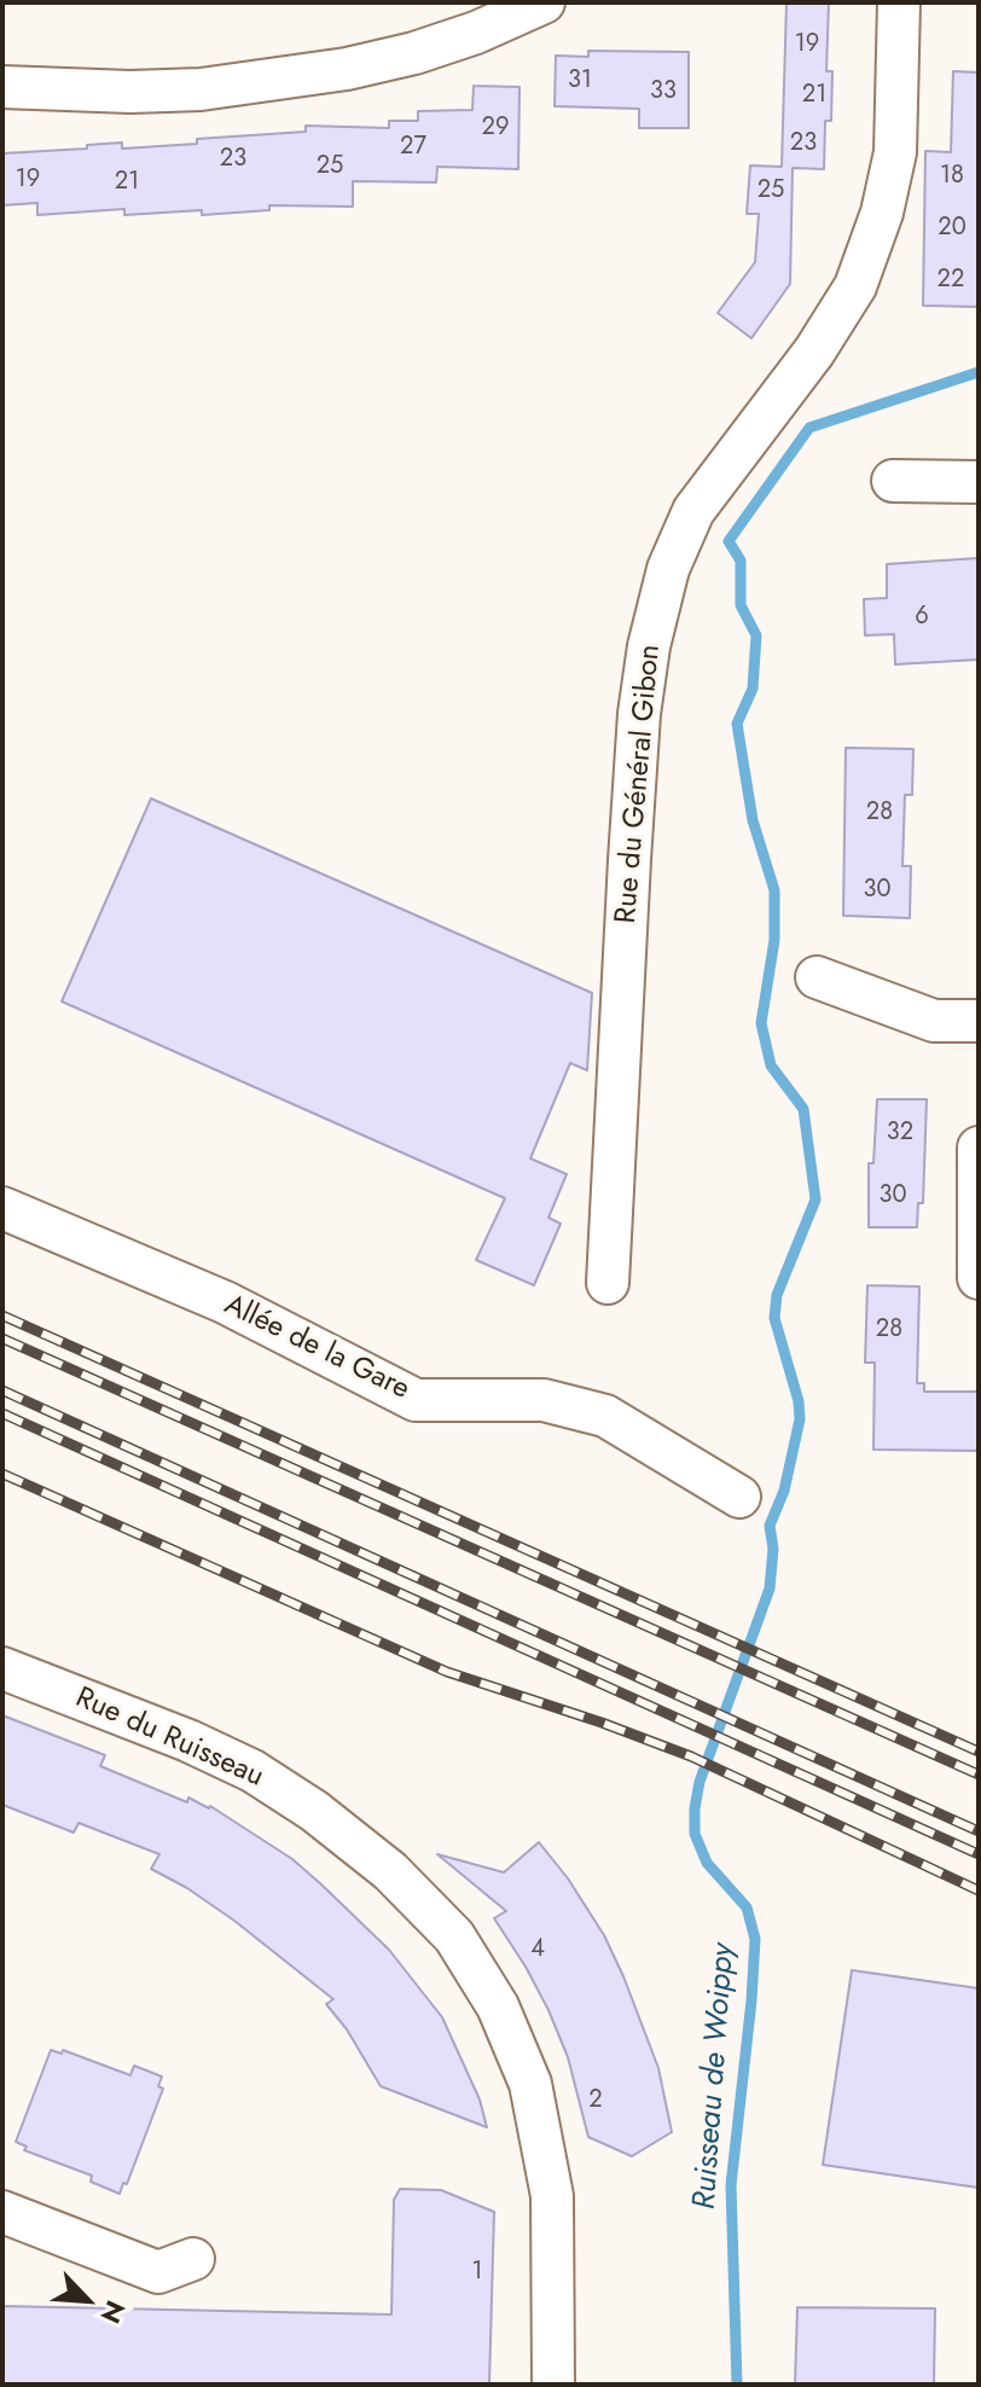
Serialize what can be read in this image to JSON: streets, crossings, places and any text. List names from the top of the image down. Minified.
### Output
{"streets":{"street":["Rue du Général Gibon","Allée de la Gare","Rue du Ruisseau"]},"water":["Ruisseau de Woippy"],"house_numbers":["19","31","33","21","29","23","27","23","25","18","19","21","25","20","22","6","28","30","32","30","28","4","2","1"],"north":"bottom right"}
